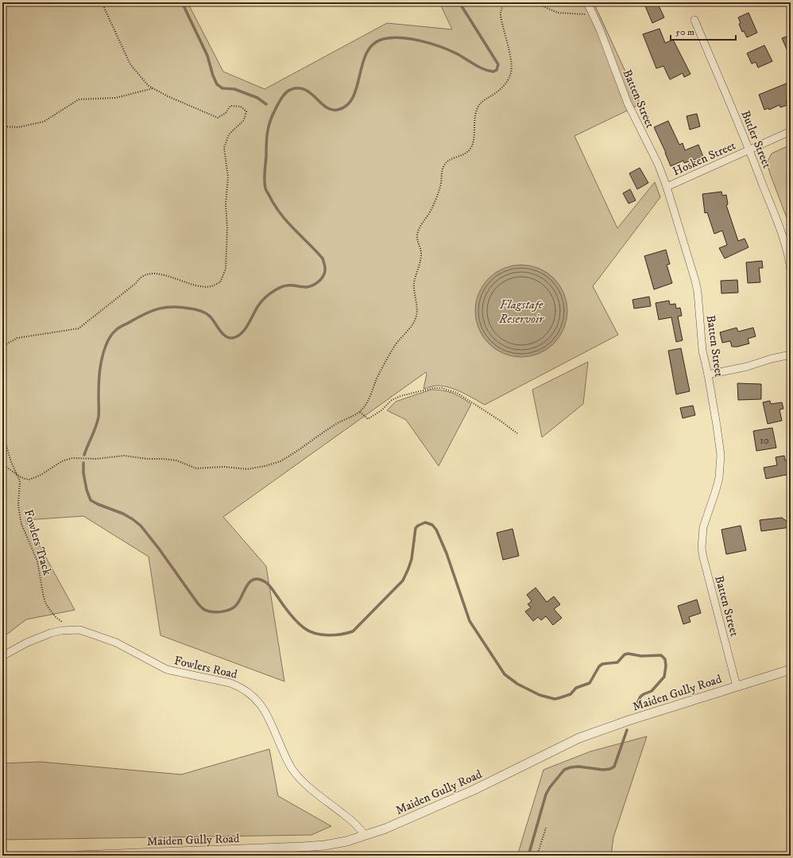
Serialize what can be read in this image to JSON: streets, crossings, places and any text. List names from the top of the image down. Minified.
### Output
{"streets":{"street":["Batten Street","Butler Street","Hosken Street","Fowlers Road","Maiden Gully Road"],"path":["Fowlers Track"]},"crossings":[["Batten Street","Hosken Street"],["Batten Street","Maiden Gully Road"],["Butler Street","Hosken Street"],["Fowlers Track","Fowlers Road"],["Fowlers Road","Maiden Gully Road"]],"water":["Flagstafe Reservoir"],"house_numbers":["10"],"scale_bar":"50 m"}
